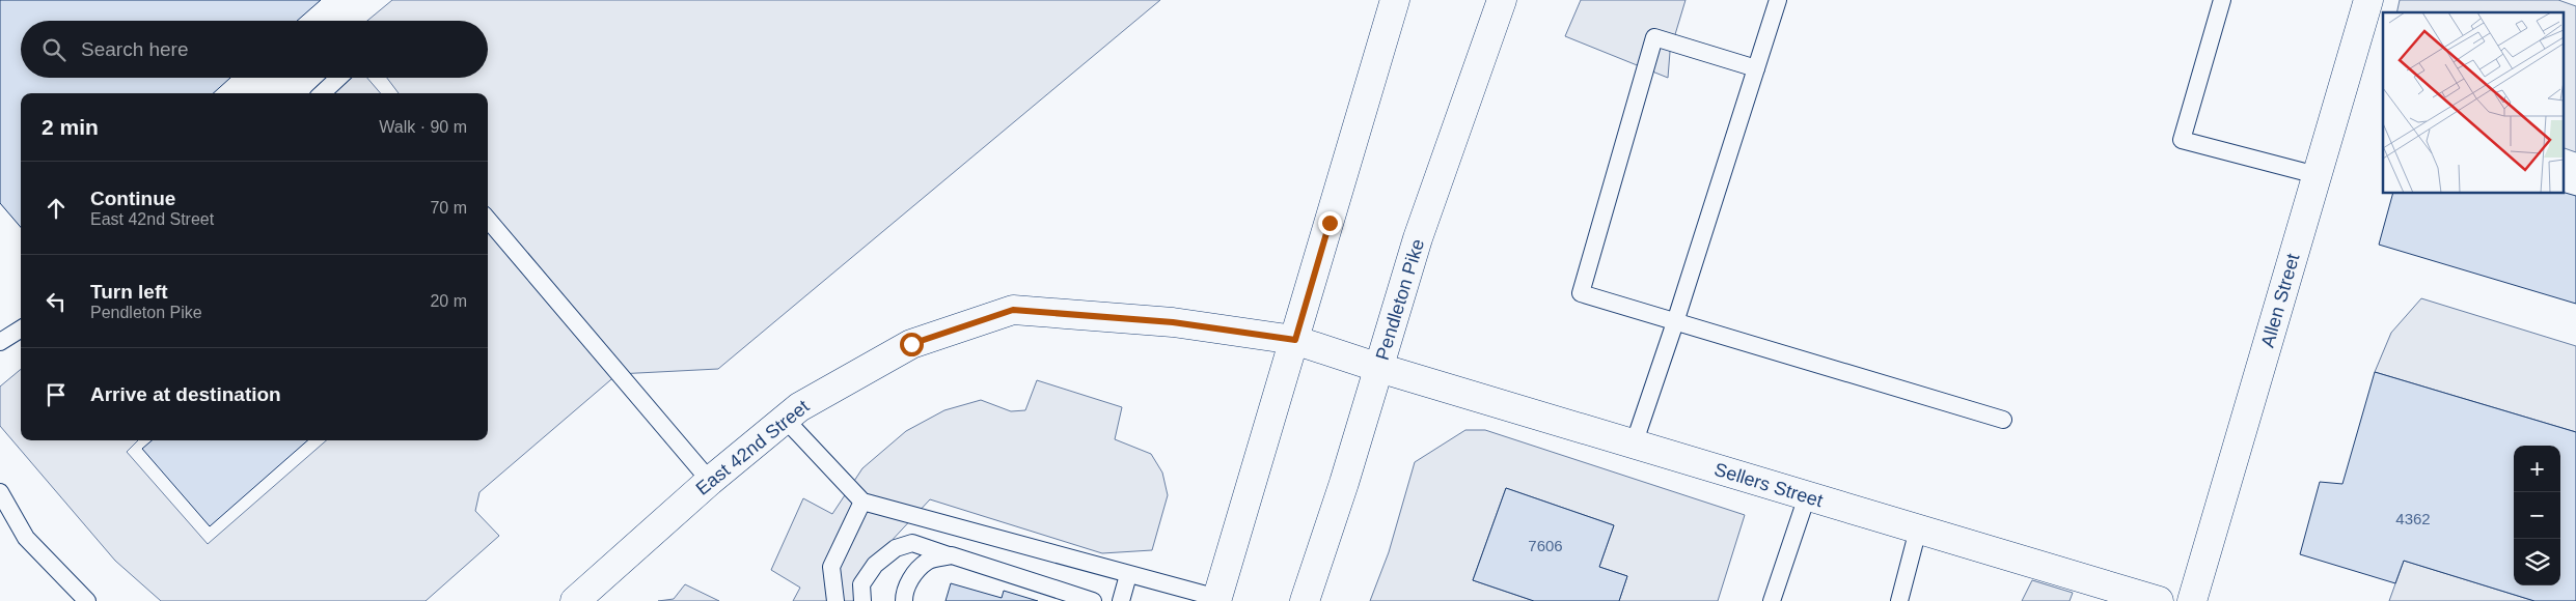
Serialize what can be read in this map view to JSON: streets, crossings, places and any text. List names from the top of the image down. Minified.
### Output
{"streets":{"street":["Pendleton Pike","Allen Street","East 42nd Street","Sellers Street"]},"crossings":[["Pendleton Pike","East 42nd Street"],["Pendleton Pike","Sellers Street"],["East 42nd Street","Sellers Street"]],"house_numbers":["4362","7606"],"page":{"search":"Search here","heading":["2 min","Walk · 90 m"],"list":[["Continue","East 42nd Street","70 m"],["Turn left","Pendleton Pike","20 m"],"Arrive at destination"],"map_buttons":["+","−"]}}
